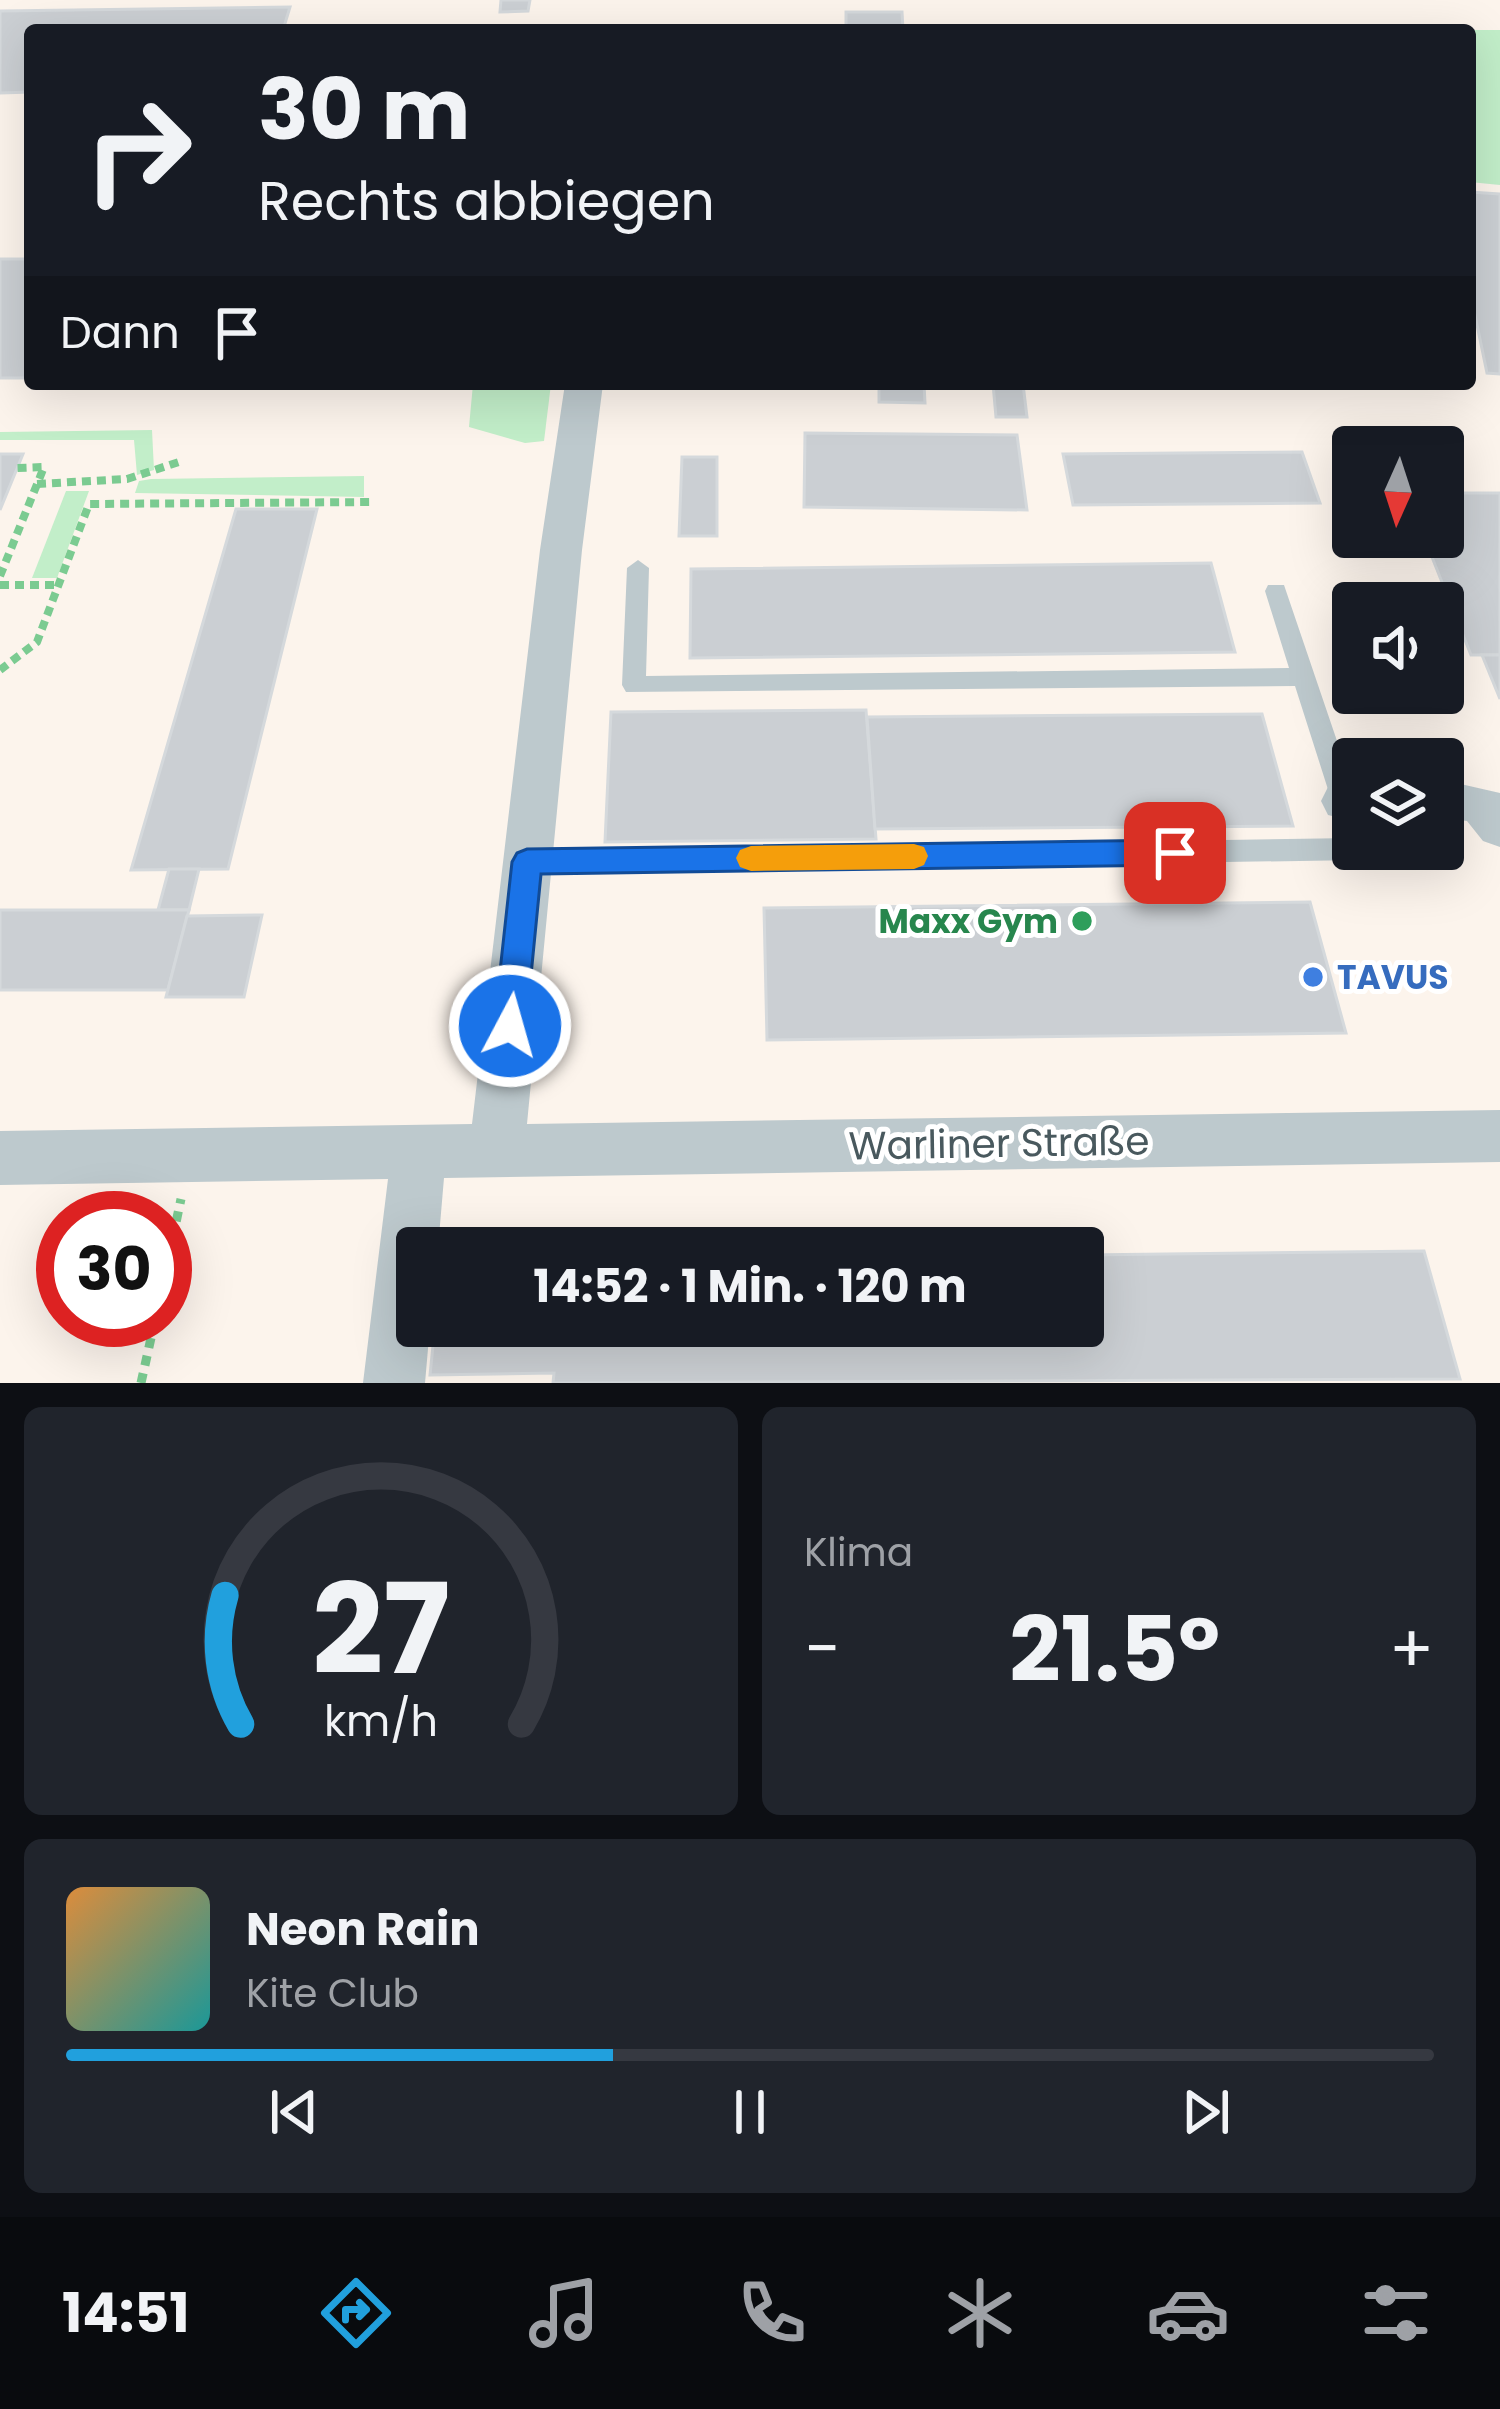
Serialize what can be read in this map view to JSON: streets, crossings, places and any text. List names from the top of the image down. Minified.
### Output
{"streets":{"street":["Warliner Straße"]},"places":["Maxx Gym","TAVUS"],"north":"bottom","page":{"turn":["30 m","Rechts abbiegen"],"then":"Dann","limit":"30","trip":"14:52 · 1 Min. · 120 m","tile":"Klima","heat":["−","21.5°","+"],"song":["Neon Rain","Kite Club"],"tabs":"14:51","gauge":["27","km/h"]}}
